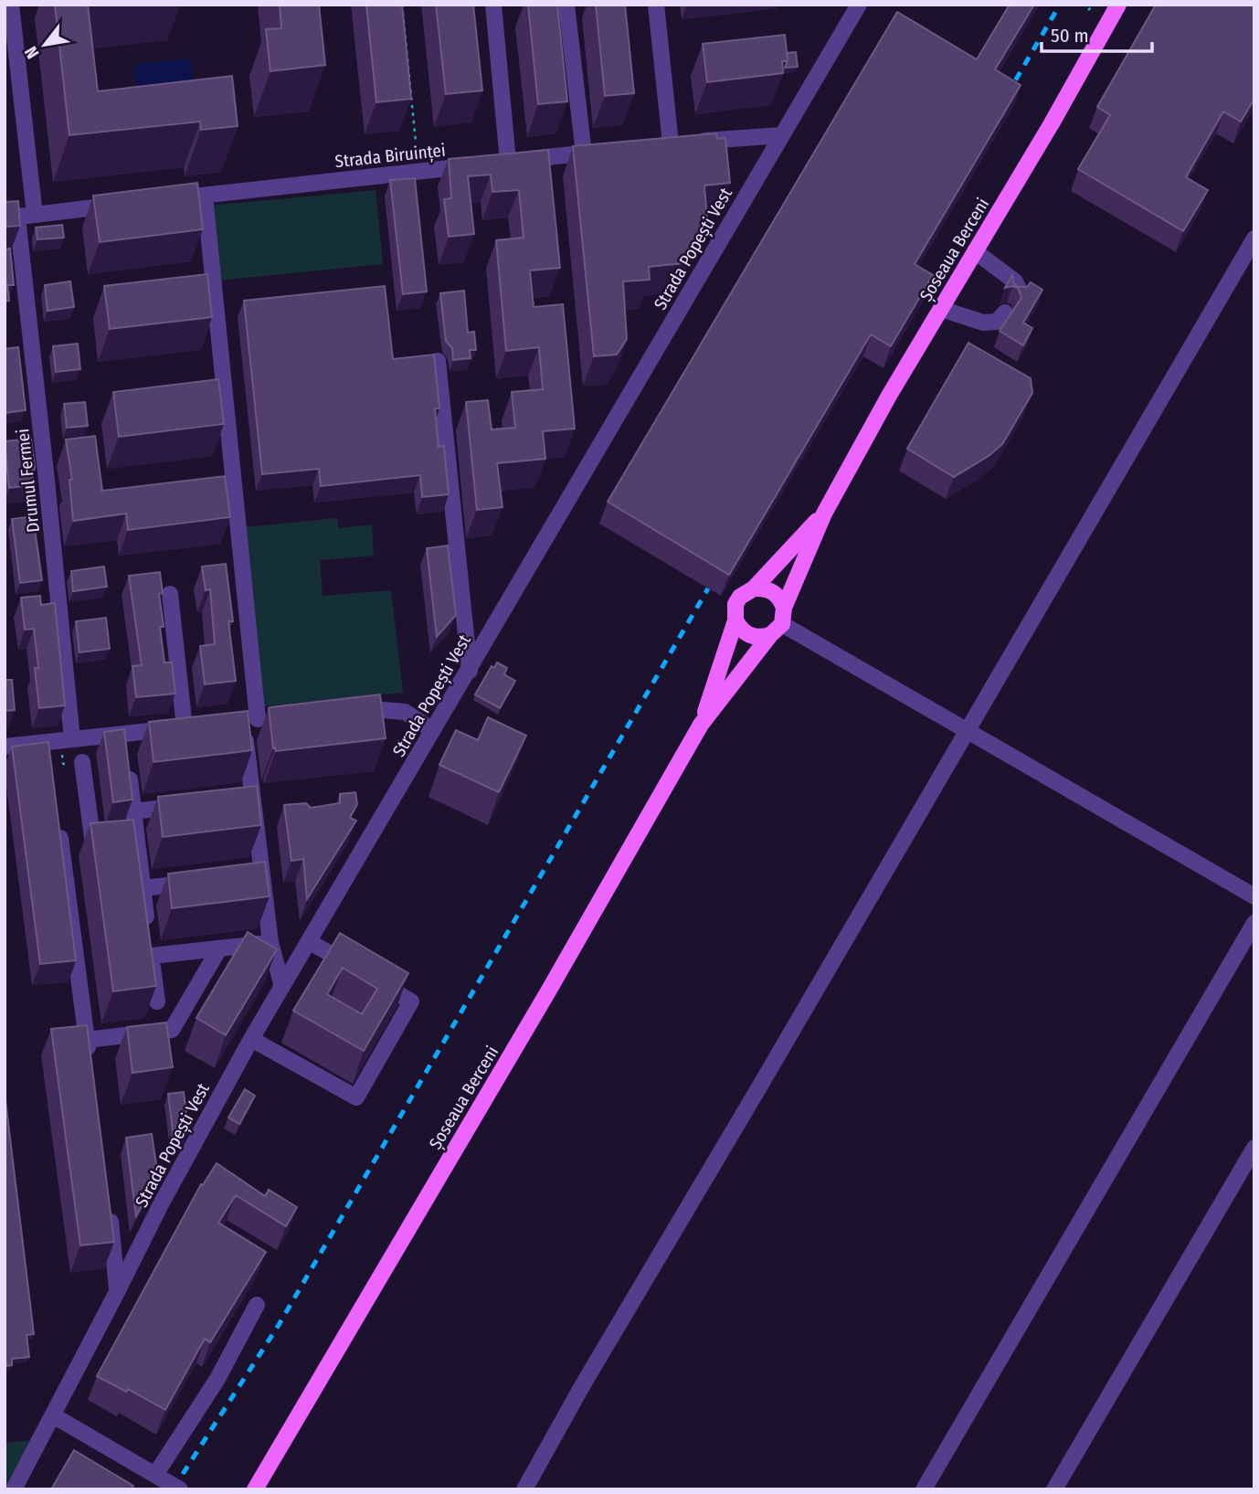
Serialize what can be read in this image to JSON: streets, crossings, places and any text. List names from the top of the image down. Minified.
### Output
{"streets":{"main road":["Șoseaua Berceni"],"street":["Strada Biruinței","Strada Popești Vest","Drumul Fermei"]},"scale_bar":"50 m","north":"bottom left"}
